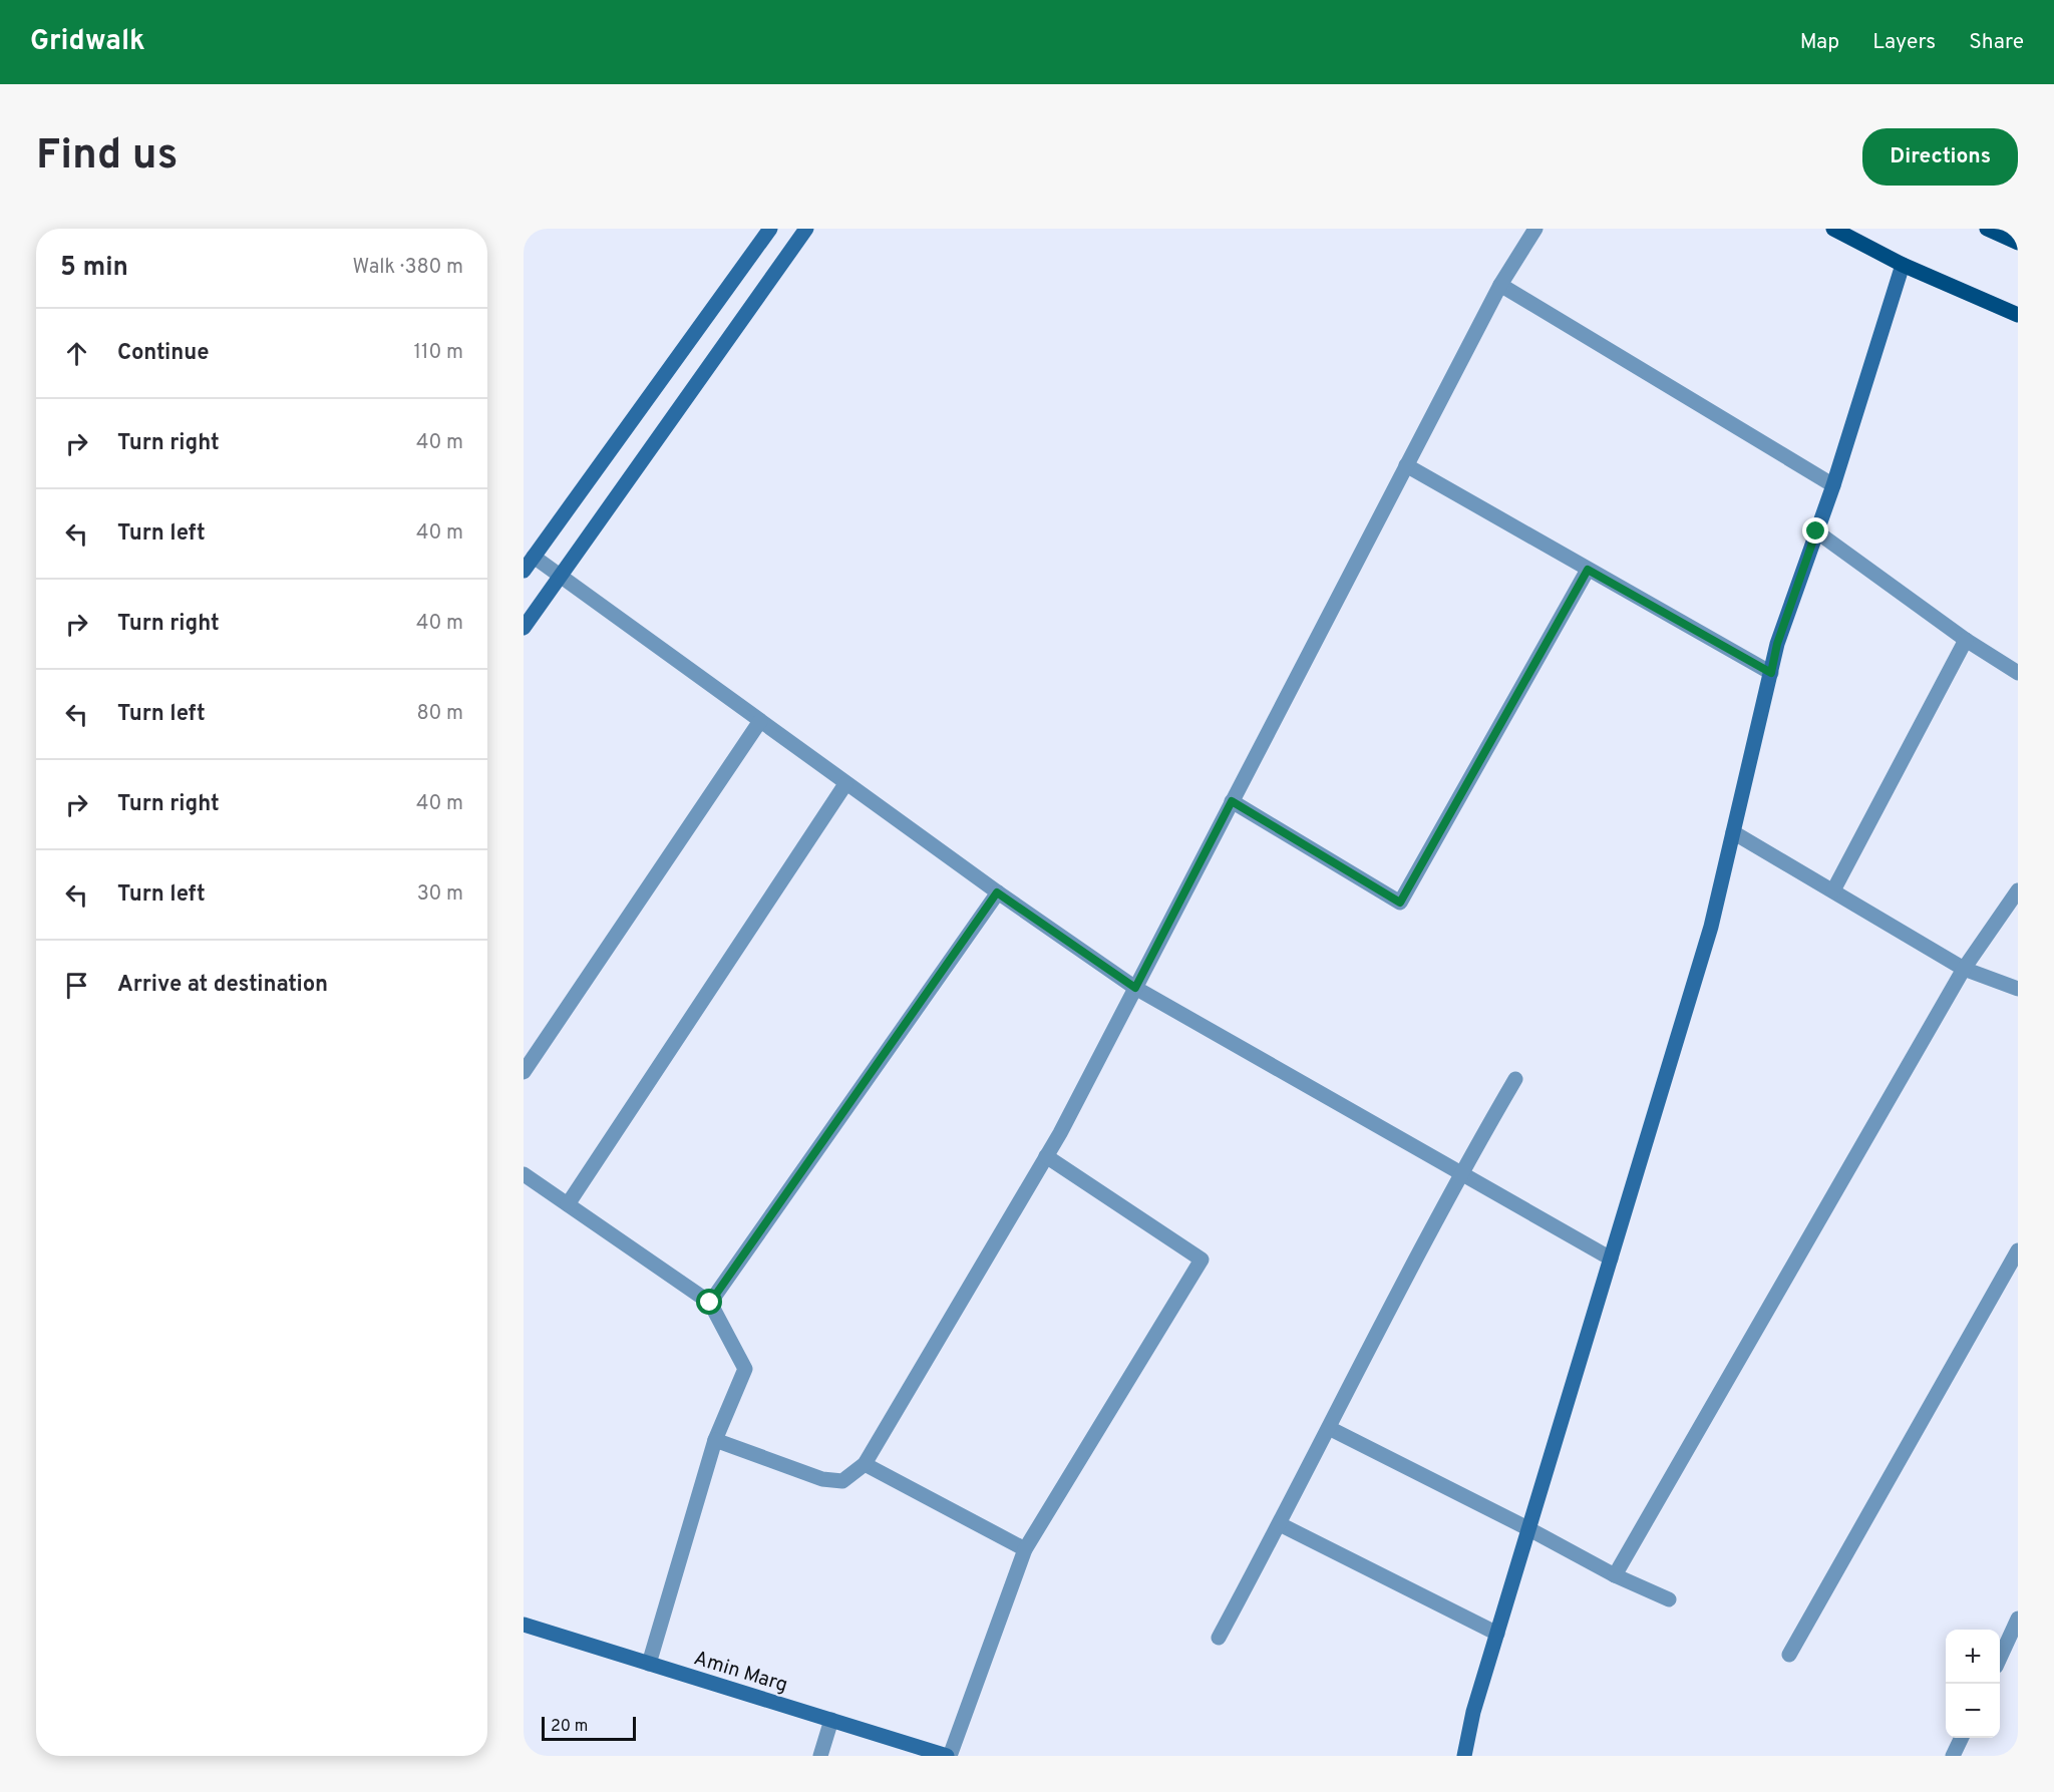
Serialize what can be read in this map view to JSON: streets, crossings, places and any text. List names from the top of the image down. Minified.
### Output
{"streets":{"street":["Amin Marg"]},"scale_bar":"20 m","page":{"header":"Gridwalk","nav":["Map","Layers","Share"],"buttons":"Directions","title":"Find us","heading":["5 min","Walk · 380 m"],"list":[["Continue","110 m"],["Turn right","40 m"],["Turn left","40 m"],["Turn right","40 m"],["Turn left","80 m"],["Turn right","40 m"],["Turn left","30 m"],"Arrive at destination"],"map_buttons":["+","−"],"scale":"20 m"}}
